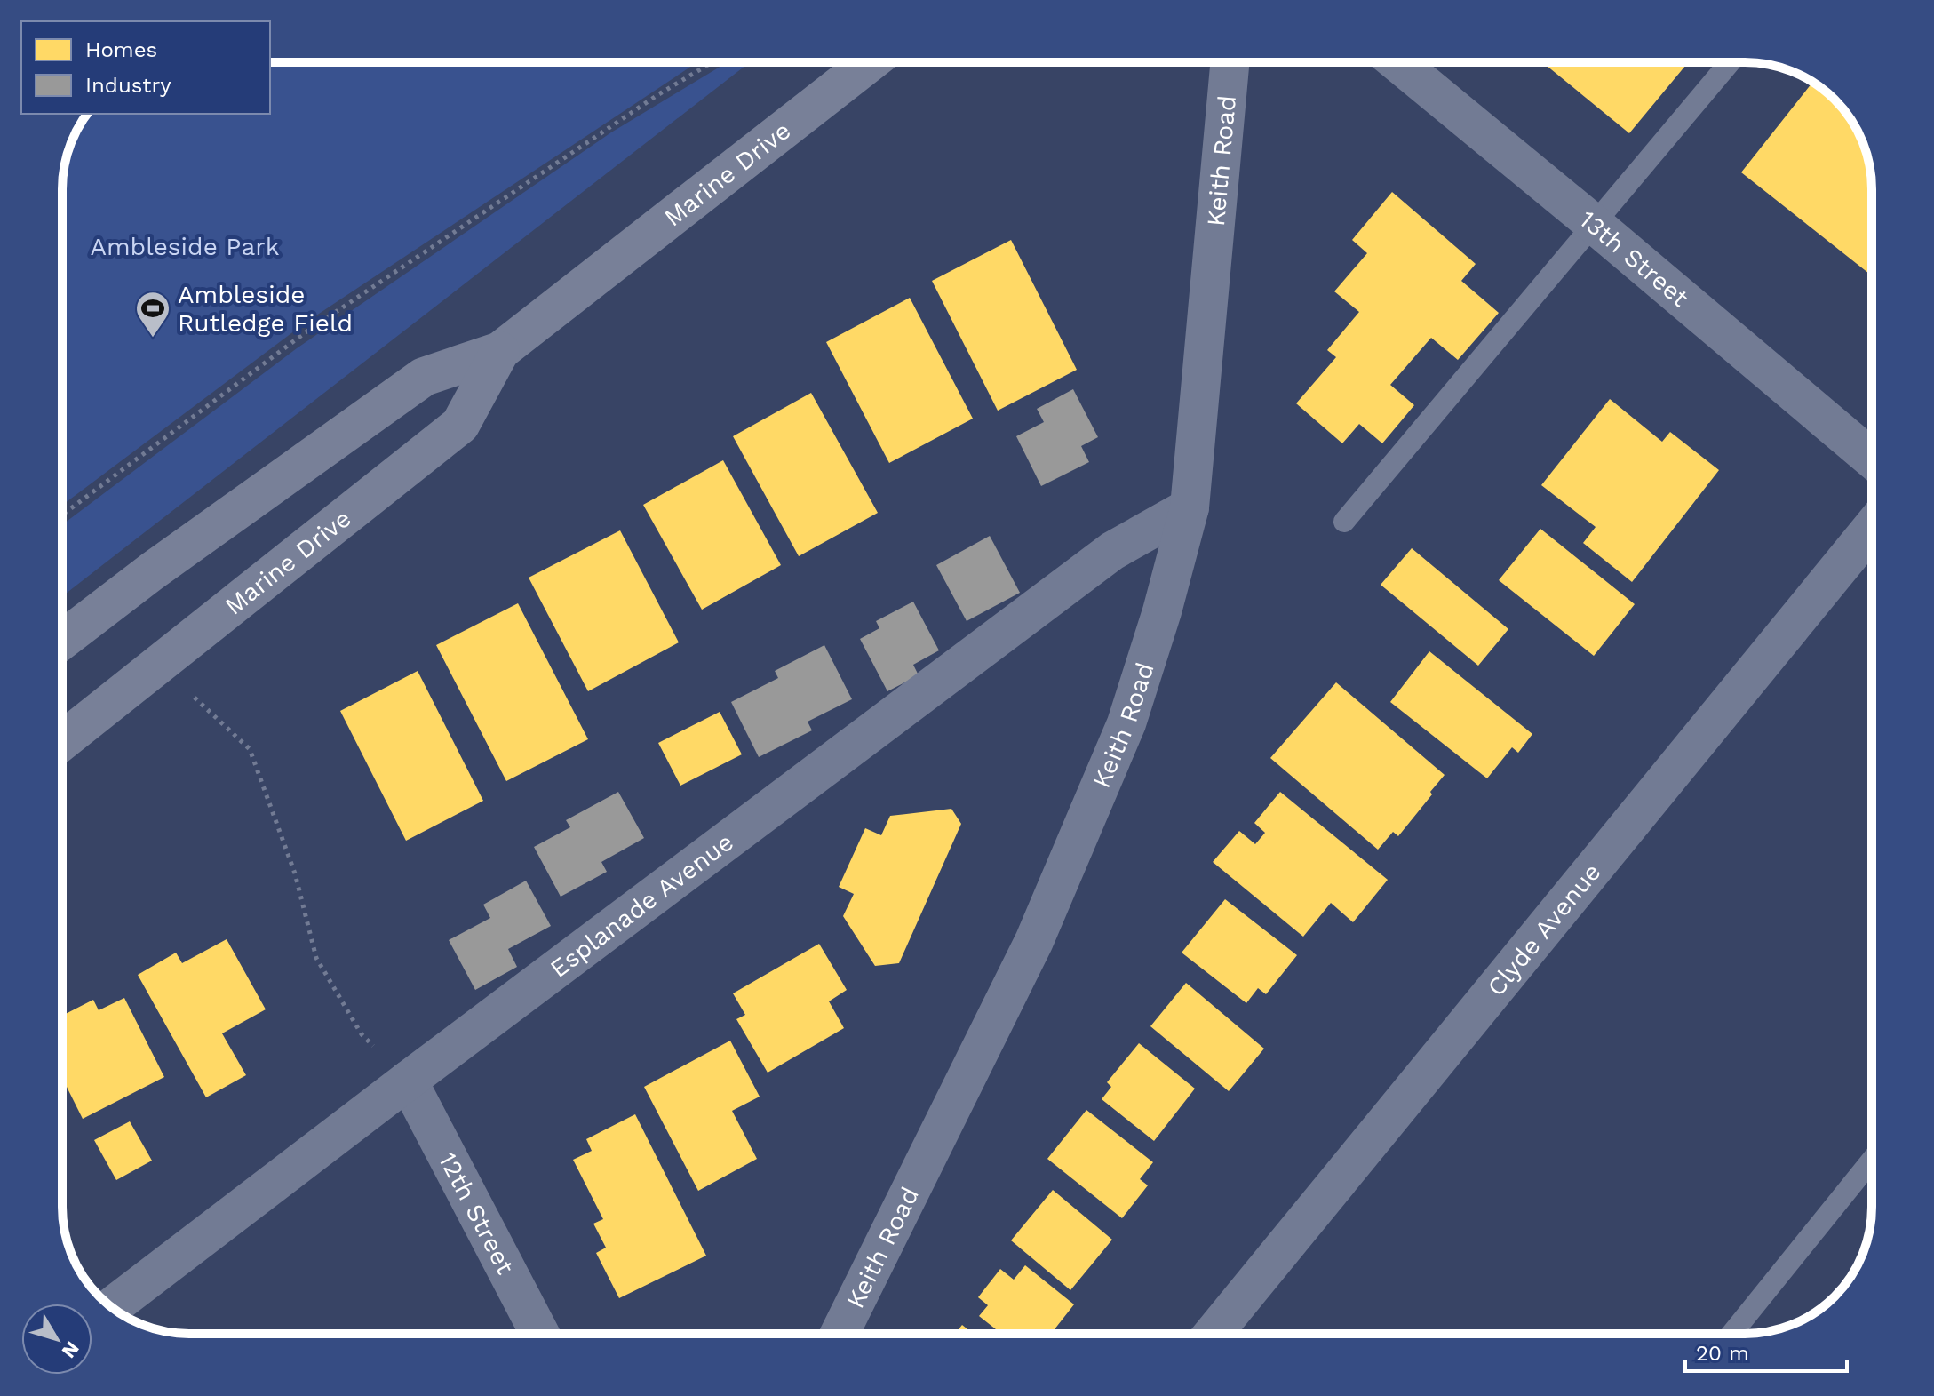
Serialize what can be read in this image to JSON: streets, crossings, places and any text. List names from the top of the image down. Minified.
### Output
{"streets":{"main road":["Marine Drive"],"street":["Keith Road","13th Street","Esplanade Avenue","Clyde Avenue","12th Street"]},"crossings":[["Keith Road","Esplanade Avenue"],["Esplanade Avenue","12th Street"]],"parks":["Ambleside Park"],"places":{"sports":["Ambleside Rutledge Field"]},"legend":["Homes","Industry"],"scale_bar":"20 m","north":"bottom right"}
